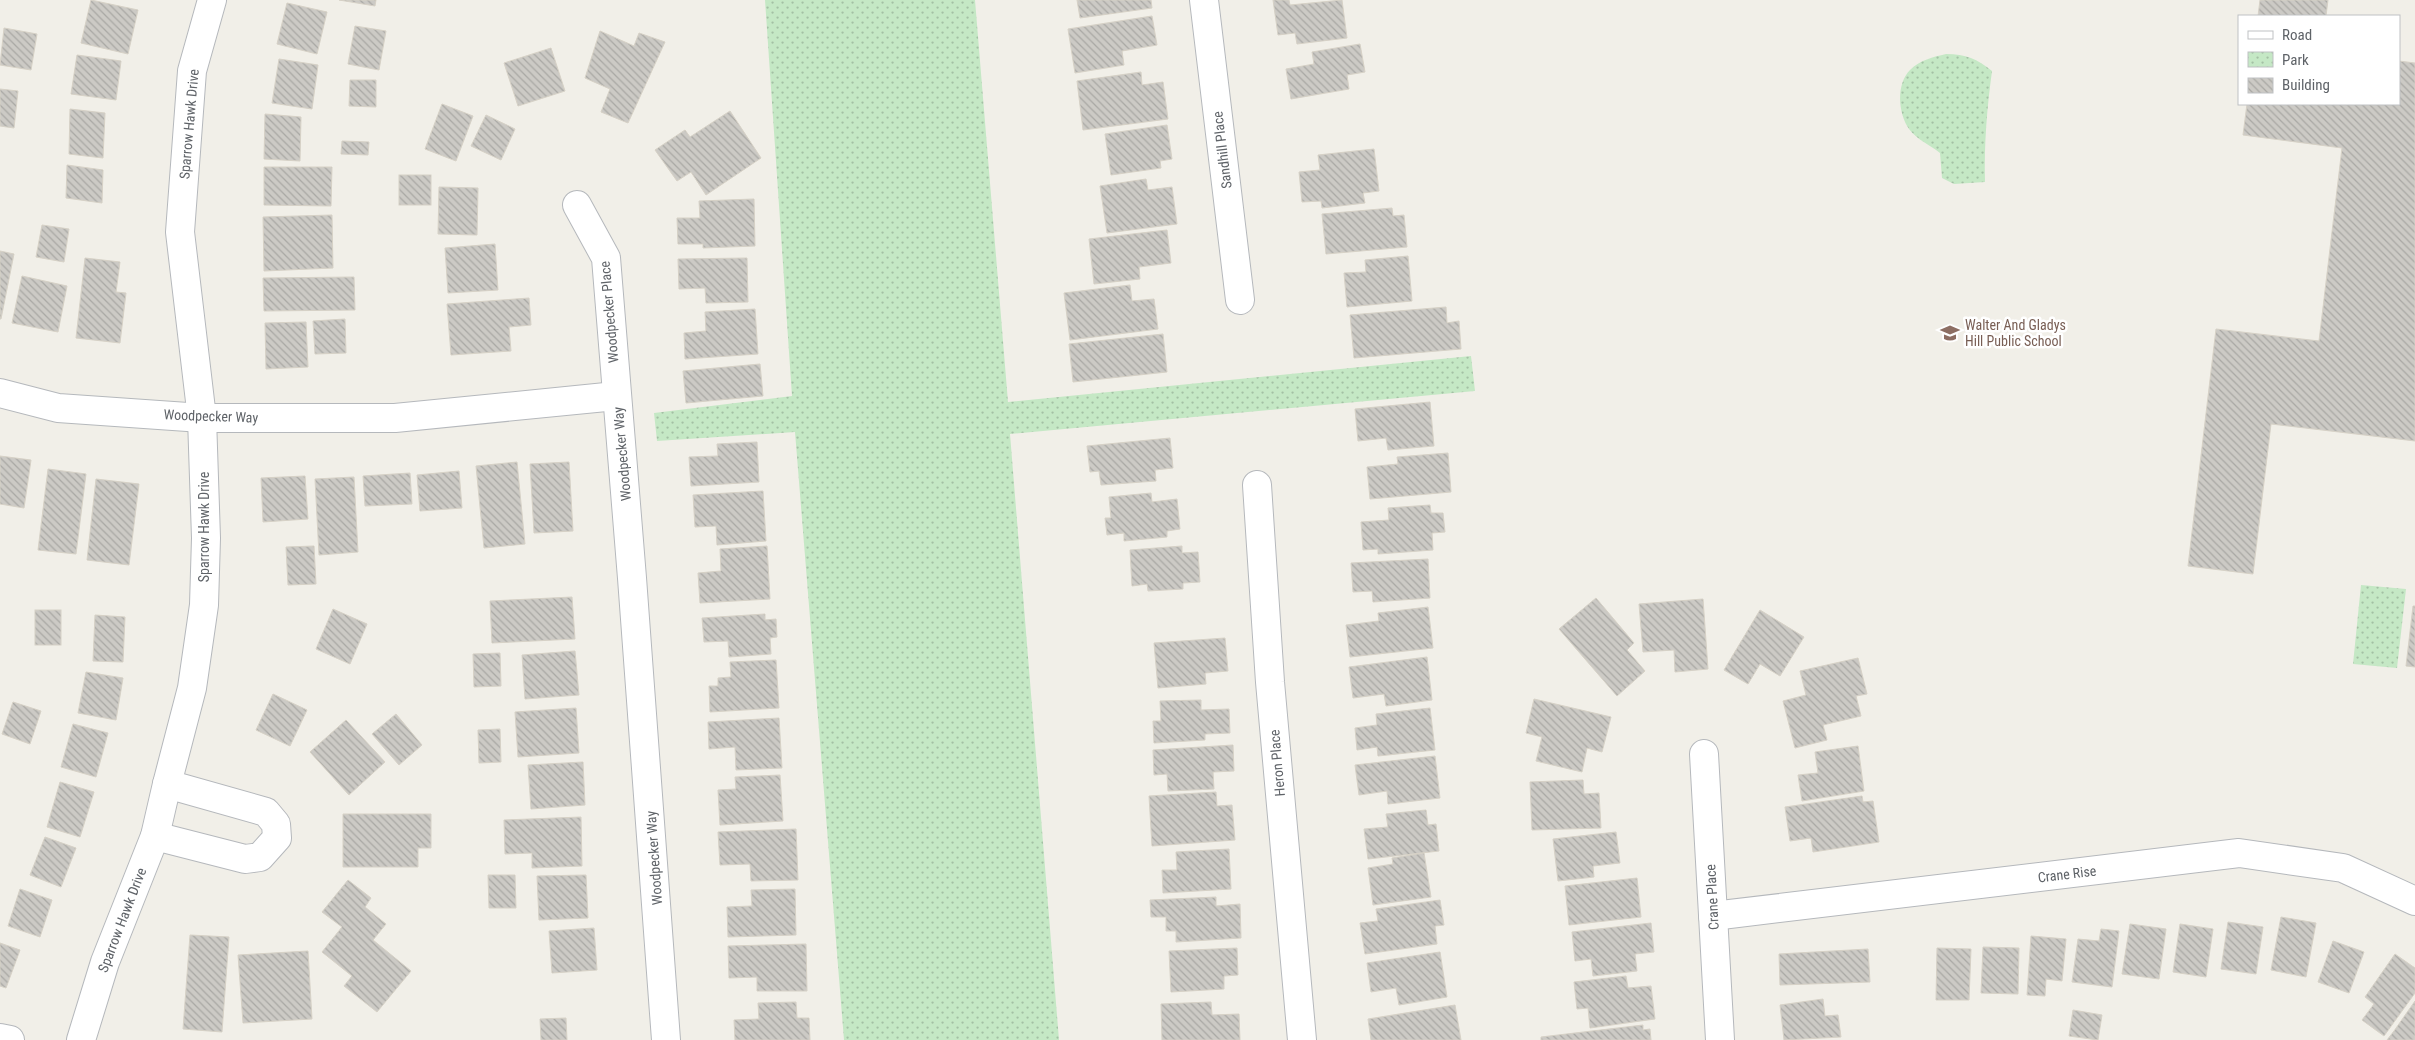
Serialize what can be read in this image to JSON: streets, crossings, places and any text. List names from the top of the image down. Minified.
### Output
{"streets":{"street":["Sparrow Hawk Drive","Sandhill Place","Woodpecker Place","Woodpecker Way","Heron Place","Crane Rise","Crane Place"]},"crossings":[["Sparrow Hawk Drive","Woodpecker Way"],["Woodpecker Place","Woodpecker Way"],["Crane Rise","Crane Place"]],"places":{"school or university":["Walter And Gladys Hill Public School"]},"legend":["Road","Park","Building"]}
